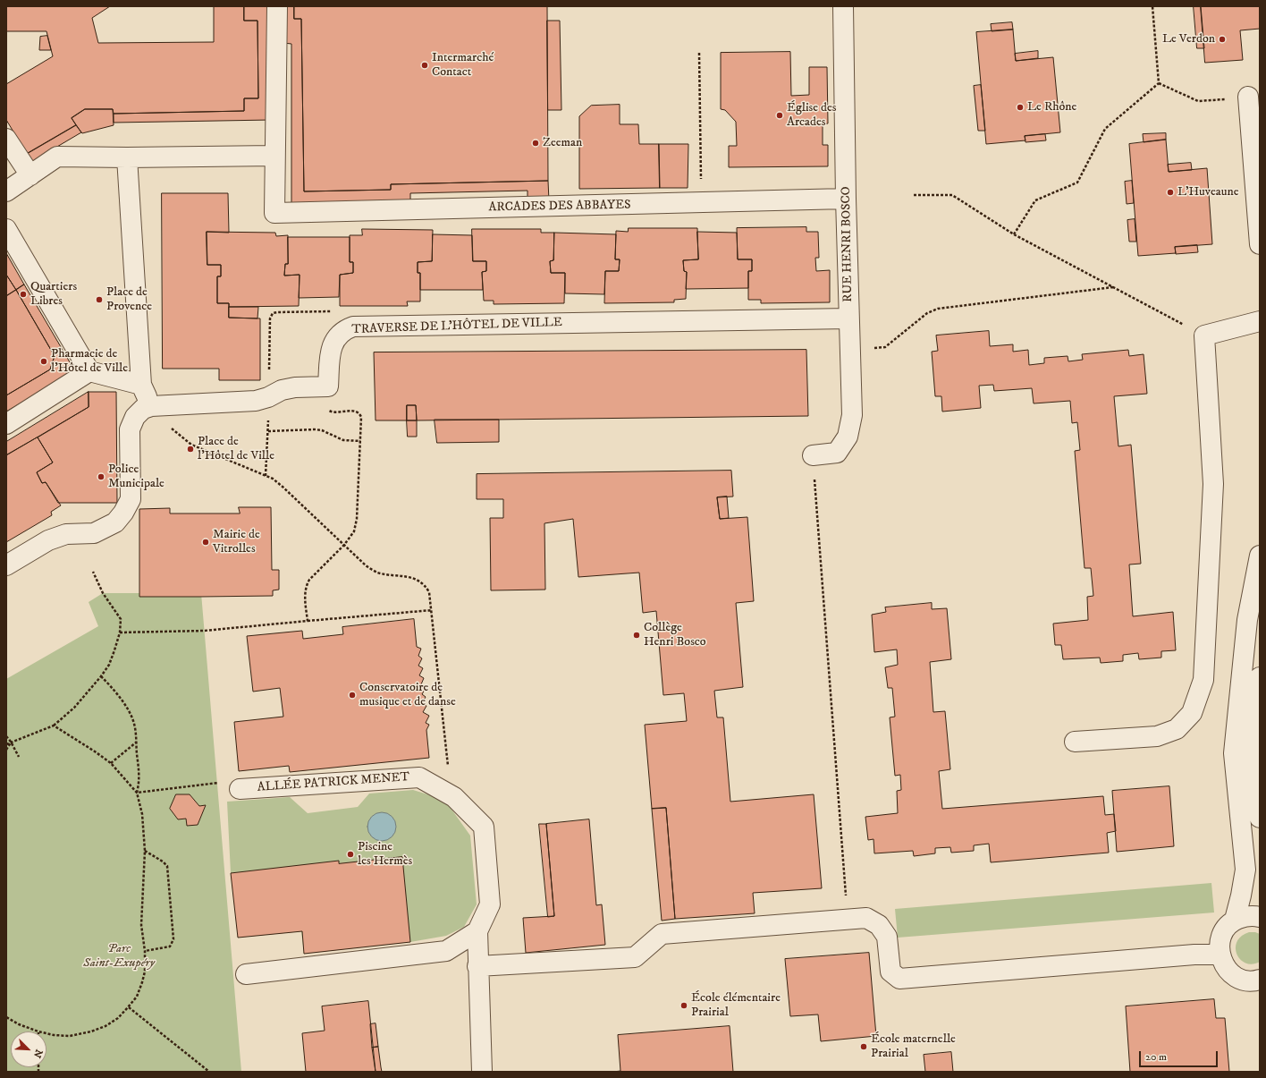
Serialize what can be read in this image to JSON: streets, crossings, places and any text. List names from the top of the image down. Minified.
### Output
{"streets":{"street":["ARCADES DES ABBAYES","RUE HENRI BOSCO","TRAVERSE DE L'HÔTEL DE VILLE","ALLÉE PATRICK MENET"]},"crossings":[["ARCADES DES ABBAYES","RUE HENRI BOSCO"],["RUE HENRI BOSCO","TRAVERSE DE L'HÔTEL DE VILLE"]],"parks":["Parc Saint-Exupéry"],"places":["Le Verdon","Intermarché Contact","Le Rhône","Église des Arcades","Zeeman","L'Huveaune","Quartiers Libres","Place de Provence","Pharmacie de l'Hôtel de Ville","Place de l'Hôtel de Ville","Police Municipale","Mairie de Vitrolles","Collège Henri Bosco","Conservatoire de musique et de danse","Piscine les Hermès","École élémentaire Prairial","École maternelle Prairial"],"scale_bar":"20 m","north":"bottom right"}
